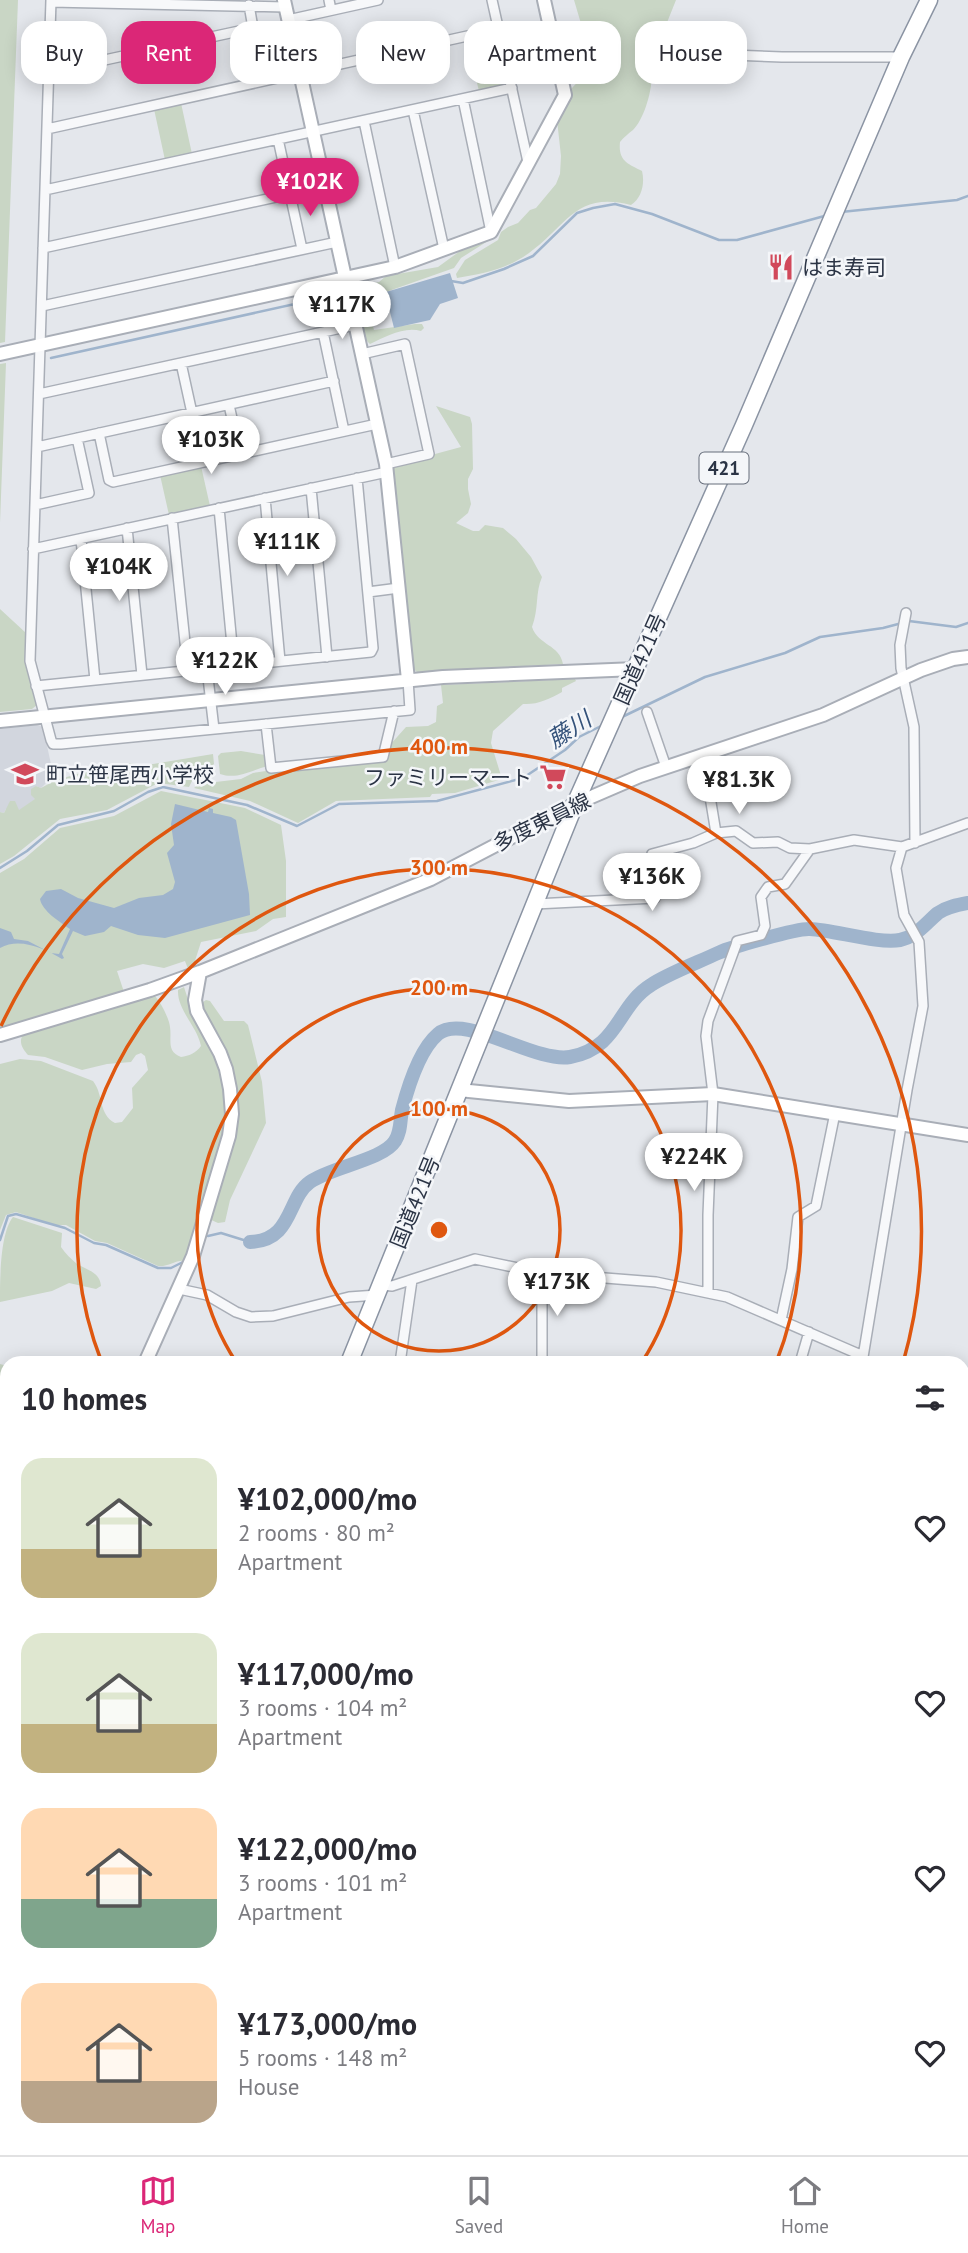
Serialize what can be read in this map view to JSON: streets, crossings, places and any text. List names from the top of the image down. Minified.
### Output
{"streets":{"highway":["421","国道421号"],"street":["多度東員線"]},"crossings":[["国道421号","多度東員線"]],"water":["藤川"],"places":{"restaurant":["はま寿司"],"school or university":["町立笹尾西小学校"],"supermarket":["ファミリーマート"]},"page":{"chip":["Buy","Rent","Filters","New","Apartment","House"],"price":["¥102K","¥117K","¥103K","¥111K","¥104K","¥122K","¥81.3K","¥136K","¥224K","¥173K"],"heading":"10 homes","list":[{"name":"¥102,000/mo","note":"2 rooms · 80 m² · Apartment"},{"name":"¥117,000/mo","note":"3 rooms · 104 m² · Apartment"},{"name":"¥122,000/mo","note":"3 rooms · 101 m² · Apartment"},{"name":"¥173,000/mo","note":"5 rooms · 148 m² · House"}],"tabs":["Map","Saved","Home"]},"rings":["400 m","300 m","200 m","100 m"]}
